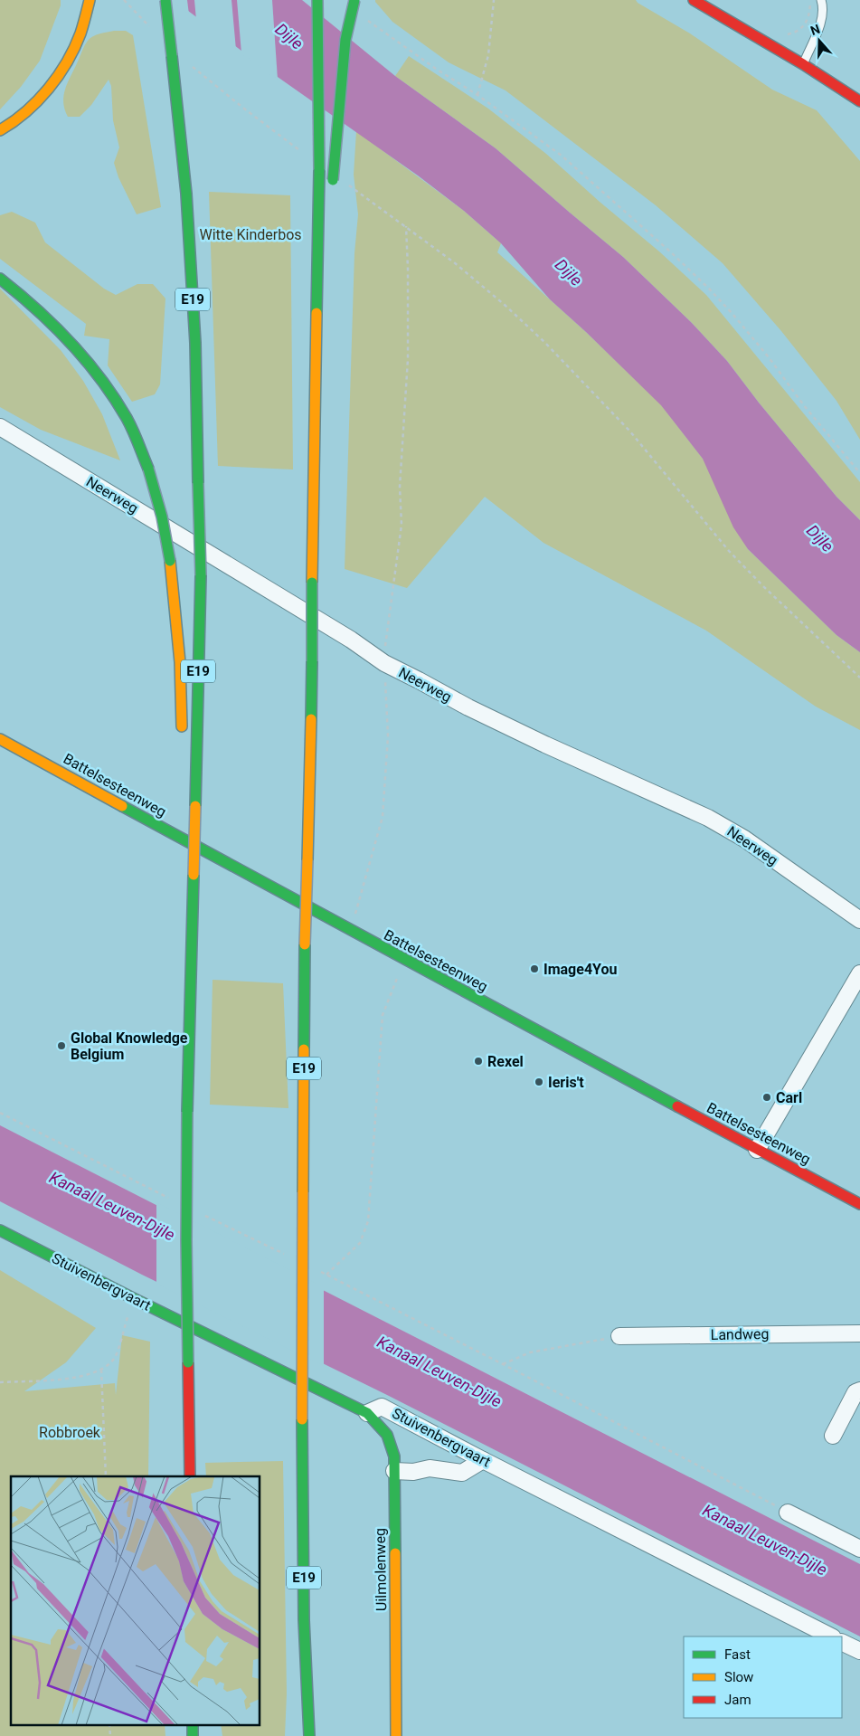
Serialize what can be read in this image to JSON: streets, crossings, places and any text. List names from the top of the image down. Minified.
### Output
{"streets":{"main road":["E19","Battelsesteenweg","Stuivenbergvaart","Uilmolenweg"],"street":["Neerweg","Landweg"]},"crossings":[["Stuivenbergvaart","Uilmolenweg"]],"water":["Dijle","Kanaal Leuven-Dijle"],"parks":["Witte Kinderbos","Robbroek"],"places":["Image4You","Global Knowledge Belgium","Rexel","Ieris't","Carl"],"legend":["Fast","Slow","Jam"],"north":"top"}
